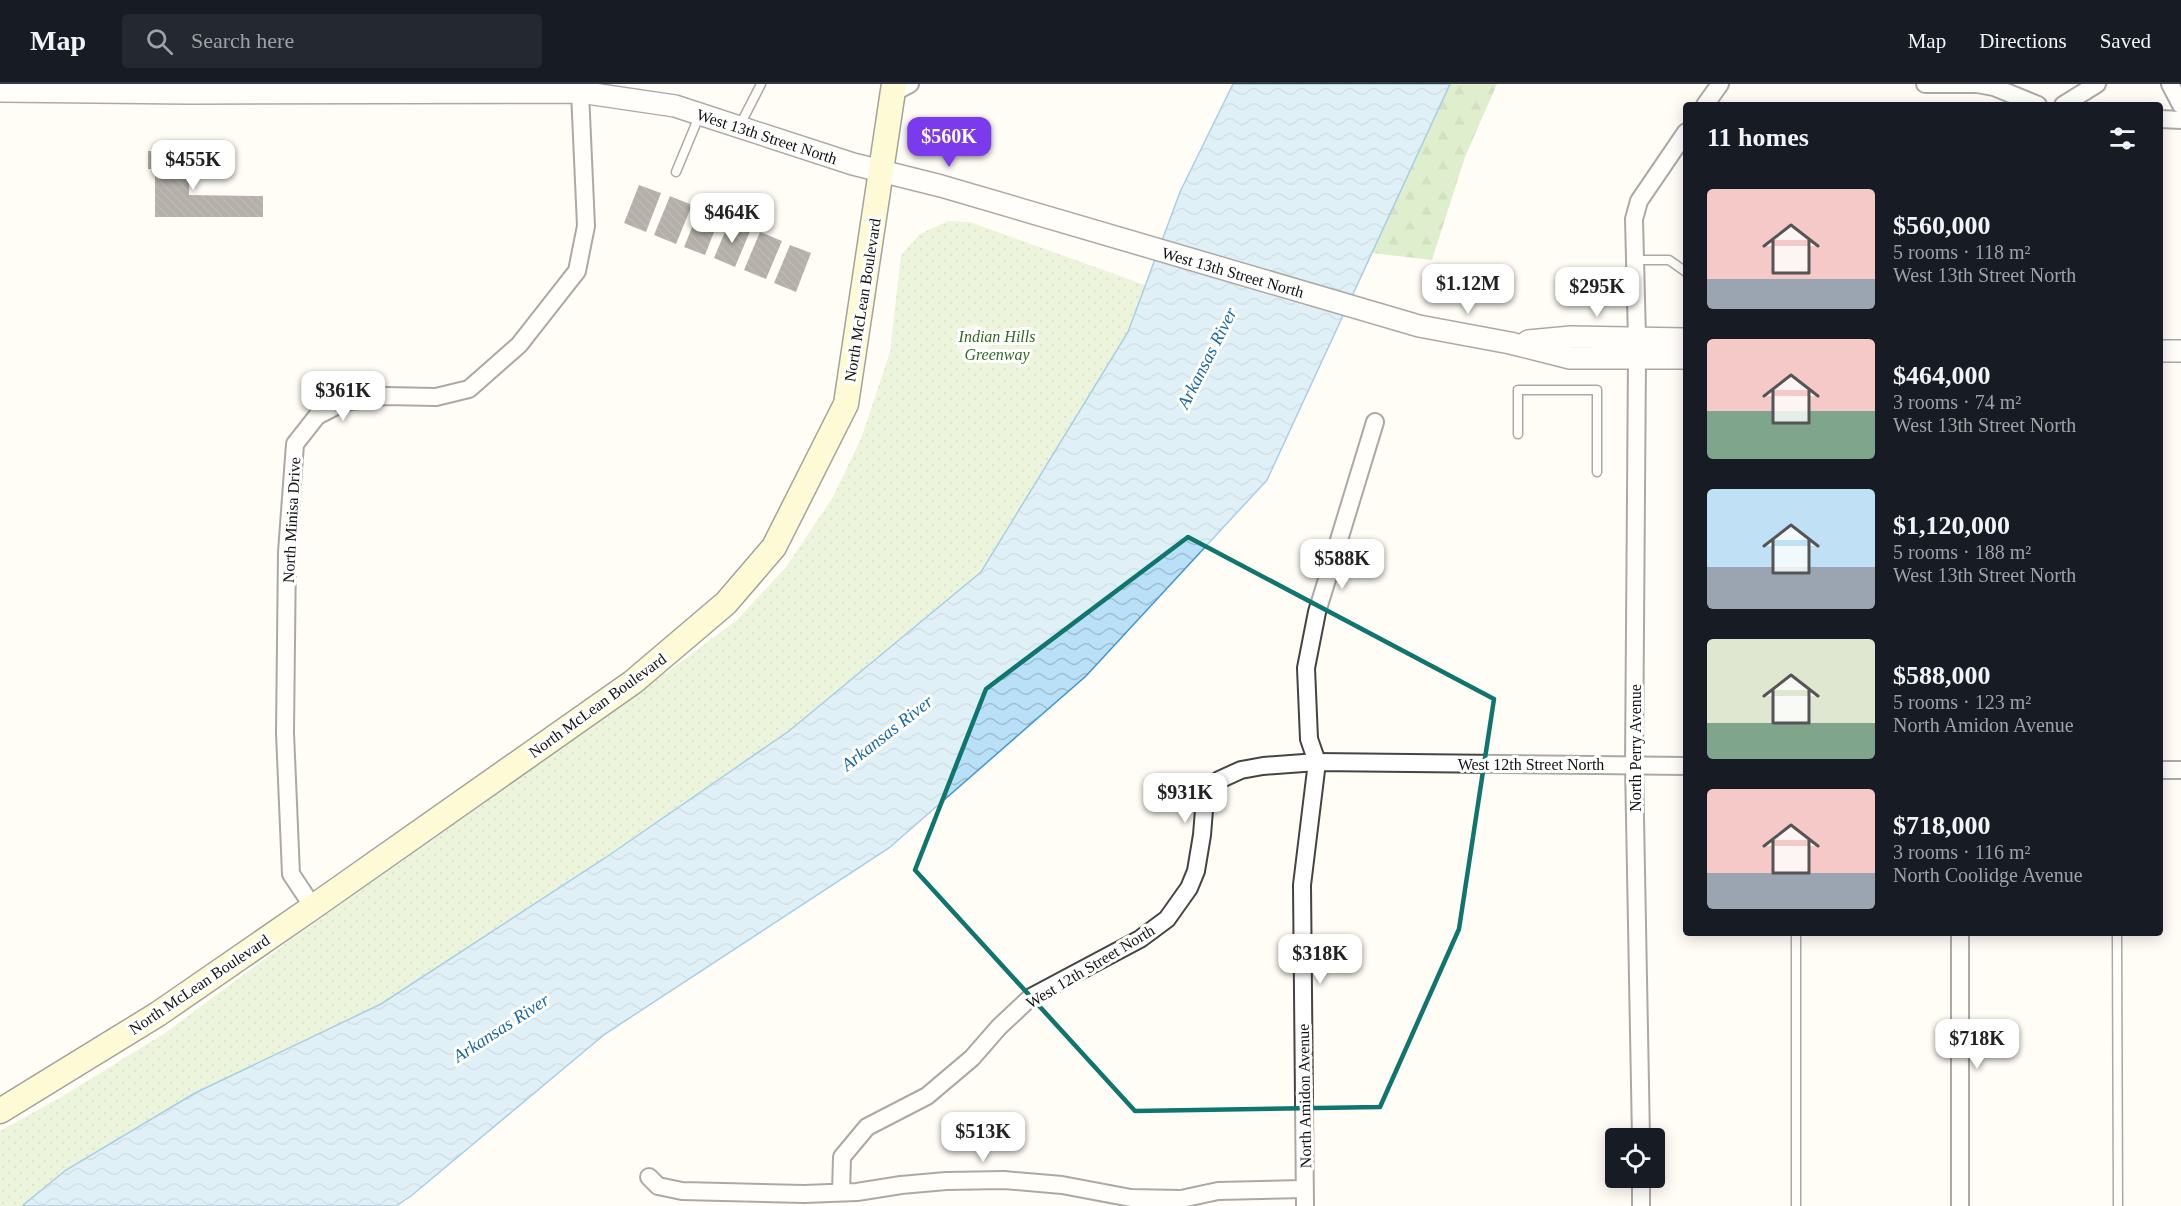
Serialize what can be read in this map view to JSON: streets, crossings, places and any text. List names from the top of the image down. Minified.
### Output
{"streets":{"main road":["North McLean Boulevard"],"street":["West 13th Street North","North Minisa Drive","North Perry Avenue","West 12th Street North","North Amidon Avenue"]},"crossings":[["West 13th Street North","North McLean Boulevard"],["West 13th Street North","North Minisa Drive"],["West 13th Street North","North Perry Avenue"],["North McLean Boulevard","North Minisa Drive"],["North Perry Avenue","West 12th Street North"],["West 12th Street North","North Amidon Avenue"]],"water":["Arkansas River"],"parks":["Indian Hills Greenway"],"page":{"header":"Map","search":"Search here","nav":["Map","Directions","Saved"],"heading":"11 homes","price":["$560K","$455K","$464K","$1.12M","$295K","$361K","$588K","$931K","$318K","$718K","$513K"],"list":[{"name":"$560,000","note":"5 rooms · 118 m² · West 13th Street North"},{"name":"$464,000","note":"3 rooms · 74 m² · West 13th Street North"},{"name":"$1,120,000","note":"5 rooms · 188 m² · West 13th Street North"},{"name":"$588,000","note":"5 rooms · 123 m² · North Amidon Avenue"},{"name":"$718,000","note":"3 rooms · 116 m² · North Coolidge Avenue"}]}}
